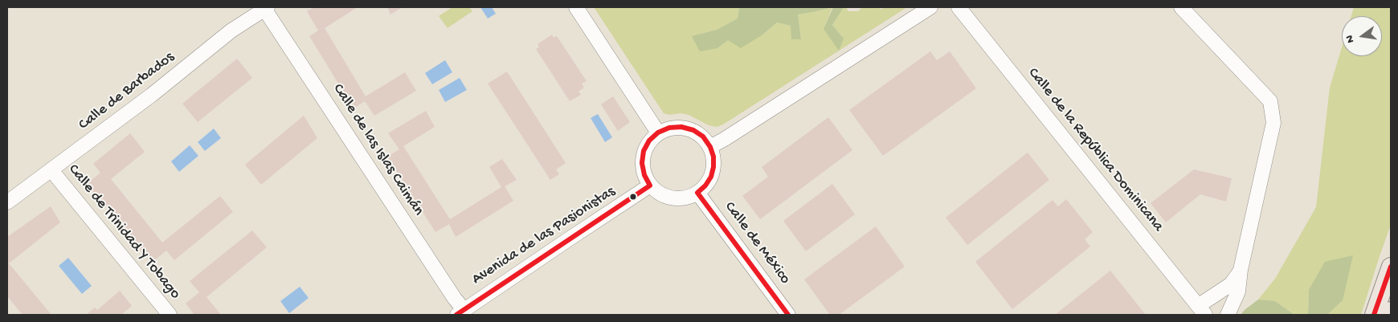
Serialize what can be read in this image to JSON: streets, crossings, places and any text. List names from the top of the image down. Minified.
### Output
{"streets":{"street":["Calle de Barbados","Calle de las Islas Caimán","Calle de la República Dominicana","Calle de Trinidad Y Tobago","Avenida de las Pasionistas","Calle de México"]},"crossings":[["Calle de Barbados","Calle de las Islas Caimán"],["Calle de Barbados","Calle de Trinidad Y Tobago"],["Calle de las Islas Caimán","Avenida de las Pasionistas"],["Avenida de las Pasionistas","Calle de México"]],"north":"left"}
